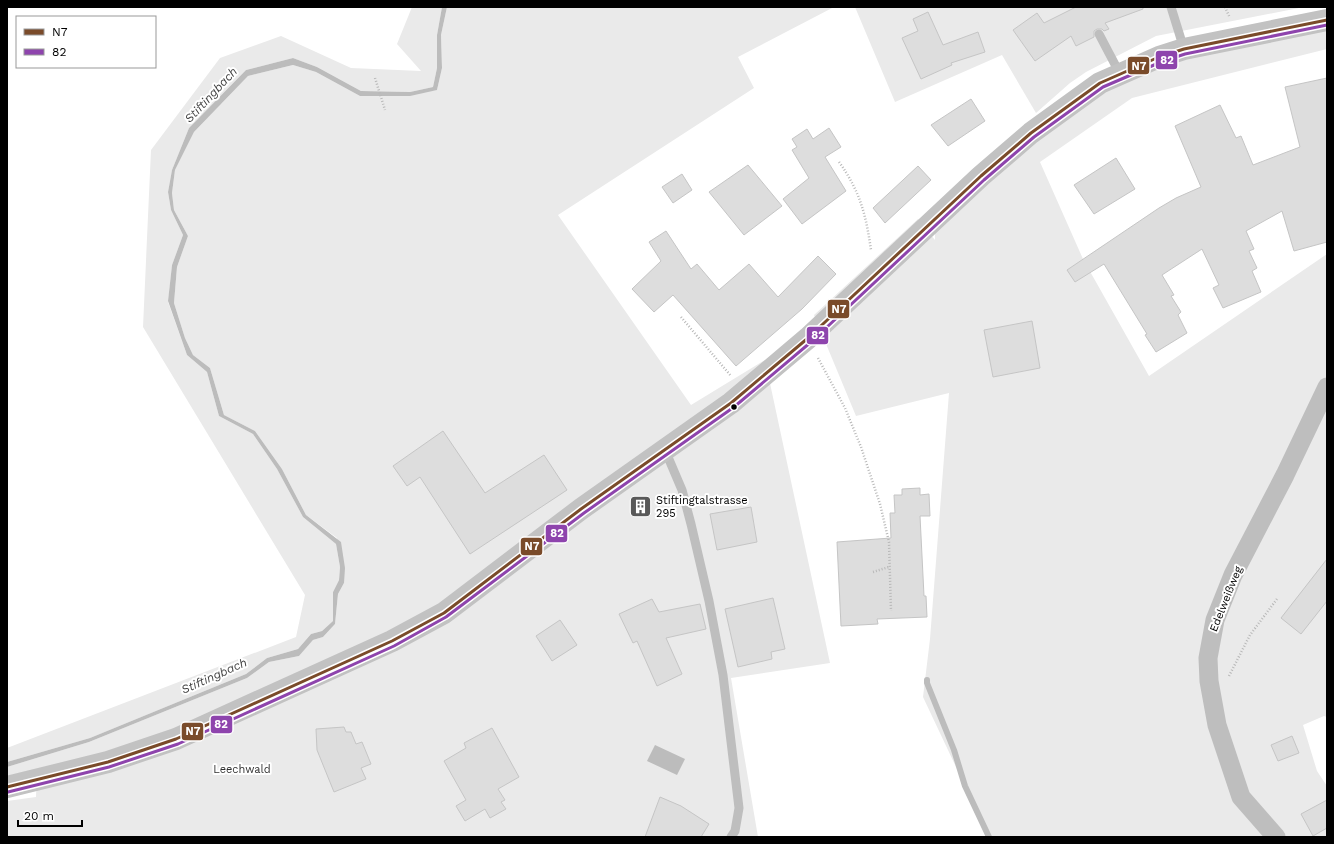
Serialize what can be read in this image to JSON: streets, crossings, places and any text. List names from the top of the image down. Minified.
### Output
{"streets":{"street":["Edelweißweg"]},"water":["Stiftingbach"],"parks":["Leechwald"],"places":{"building":["Stiftingtalstrasse 295"]},"lines":["transit line N7","transit line 82"],"legend":["N7","82"],"scale_bar":"20 m"}
